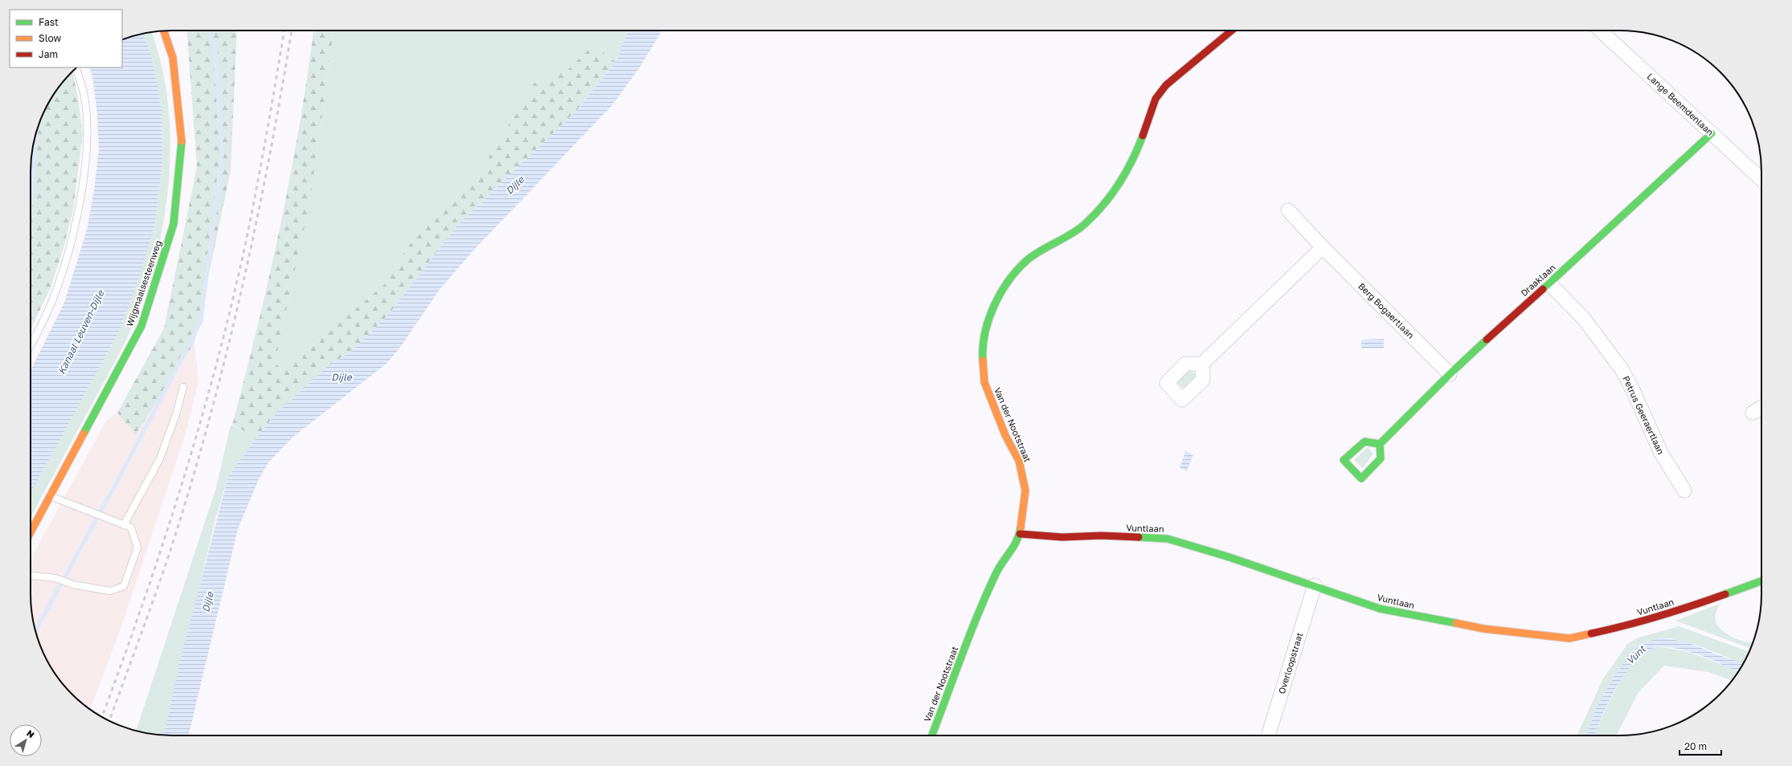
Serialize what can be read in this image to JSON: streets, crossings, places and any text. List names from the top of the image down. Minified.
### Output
{"streets":{"street":["Lange Beemdenlaan","Draaklaan","Wijgmaalsesteenweg","Berg Bogaertlaan","Petrus Geeraertlaan","Van der Nootstraat","Vuntlaan","Overloopstraat"]},"crossings":[["Lange Beemdenlaan","Draaklaan"],["Draaklaan","Berg Bogaertlaan"],["Draaklaan","Petrus Geeraertlaan"],["Van der Nootstraat","Vuntlaan"],["Vuntlaan","Overloopstraat"]],"water":["Dijle","Kanaal Leuven-Dijle","Vunt"],"legend":["Fast","Slow","Jam"],"scale_bar":"20 m","north":"top right"}
